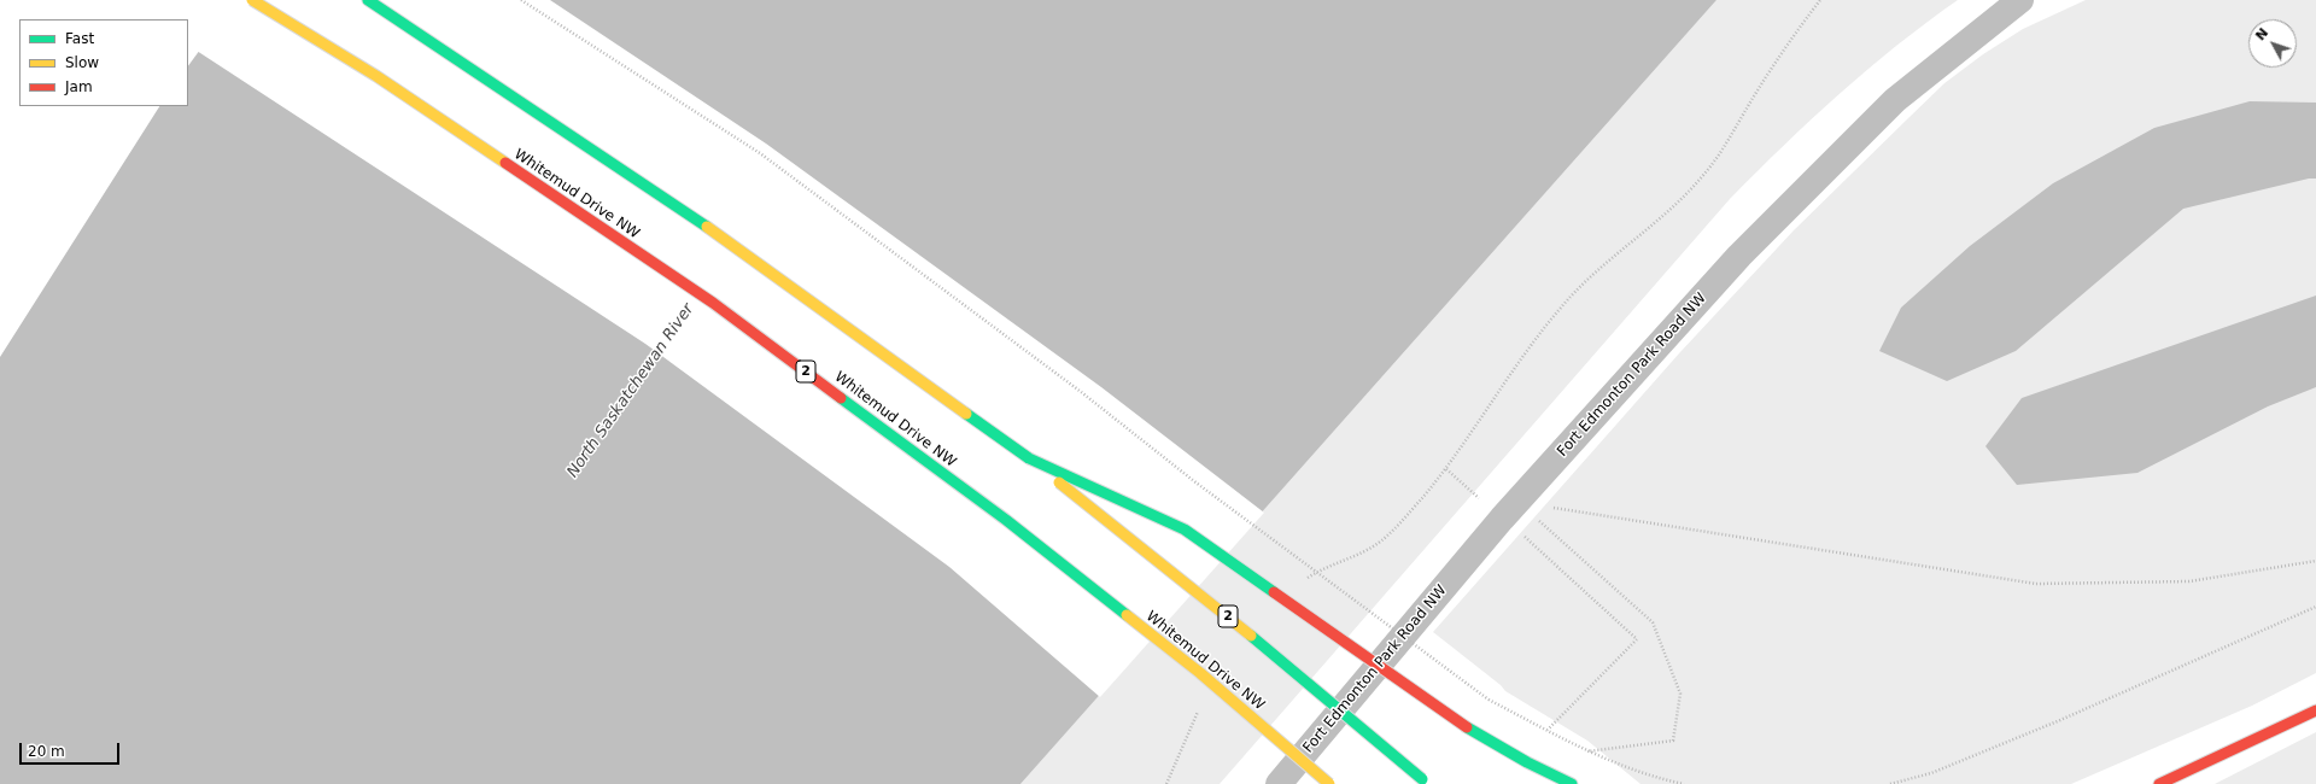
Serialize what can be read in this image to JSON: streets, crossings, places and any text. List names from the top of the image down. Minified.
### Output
{"streets":{"highway":["Whitemud Drive NW","2"],"street":["Fort Edmonton Park Road NW"]},"water":["North Saskatchewan River"],"legend":["Fast","Slow","Jam"],"scale_bar":"20 m","north":"top left"}
